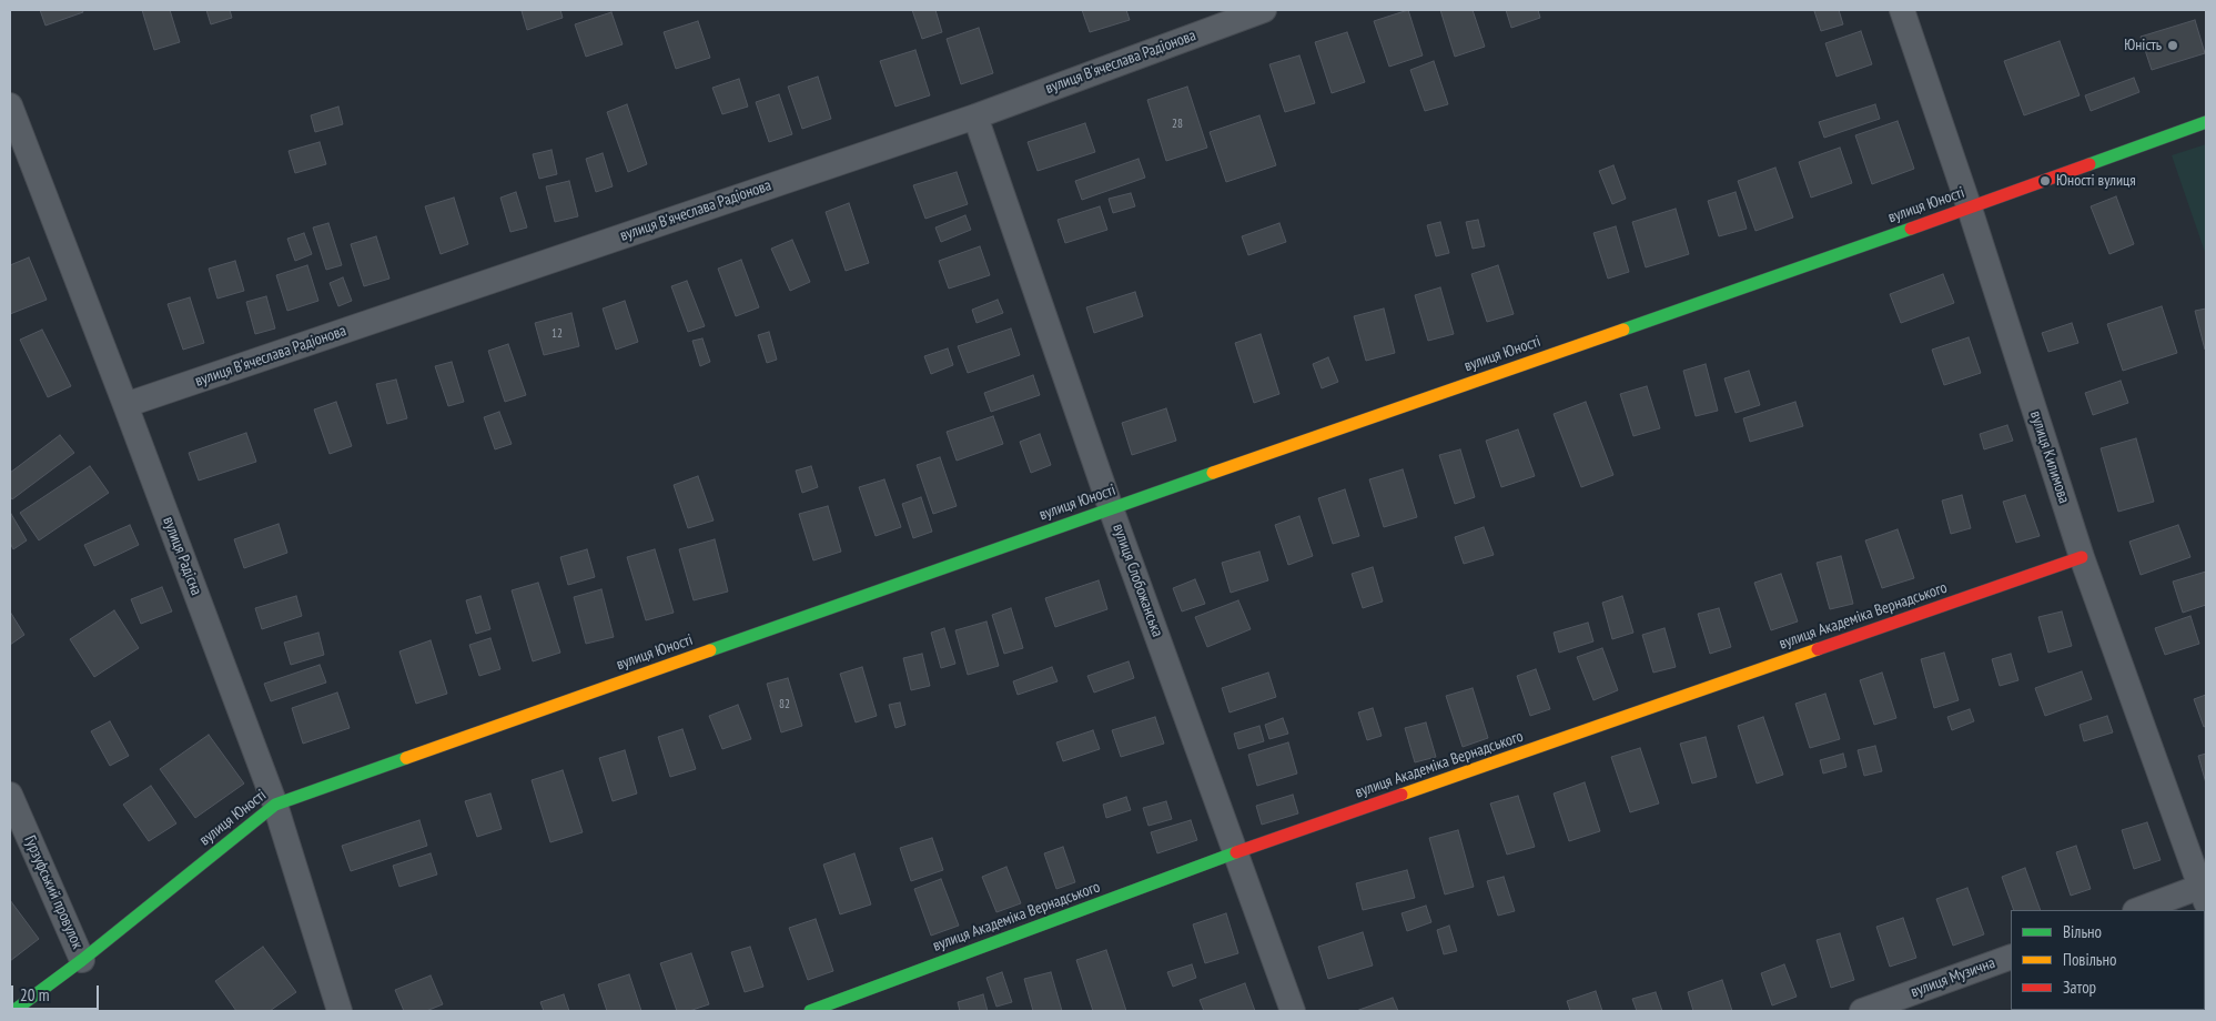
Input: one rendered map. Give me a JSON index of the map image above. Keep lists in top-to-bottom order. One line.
{"streets":{"street":["вулиця В'ячеслава Радіонова","вулиця Юності","вулиця Килимова","вулиця Радісна","вулиця Слобожанська","вулиця Академіка Вернадського","Гурзуфський провулок","вулиця Музична"]},"crossings":[["вулиця В'ячеслава Радіонова","вулиця Радісна"],["вулиця В'ячеслава Радіонова","вулиця Слобожанська"],["вулиця Юності","вулиця Килимова"],["вулиця Юності","вулиця Радісна"],["вулиця Юності","вулиця Слобожанська"],["вулиця Юності","Гурзуфський провулок"],["вулиця Килимова","вулиця Академіка Вернадського"],["вулиця Слобожанська","вулиця Академіка Вернадського"]],"places":["Юність","Юності вулиця"],"house_numbers":["28","12","82"],"legend":["Вільно","Повільно","Затор"],"scale_bar":"20 m"}
